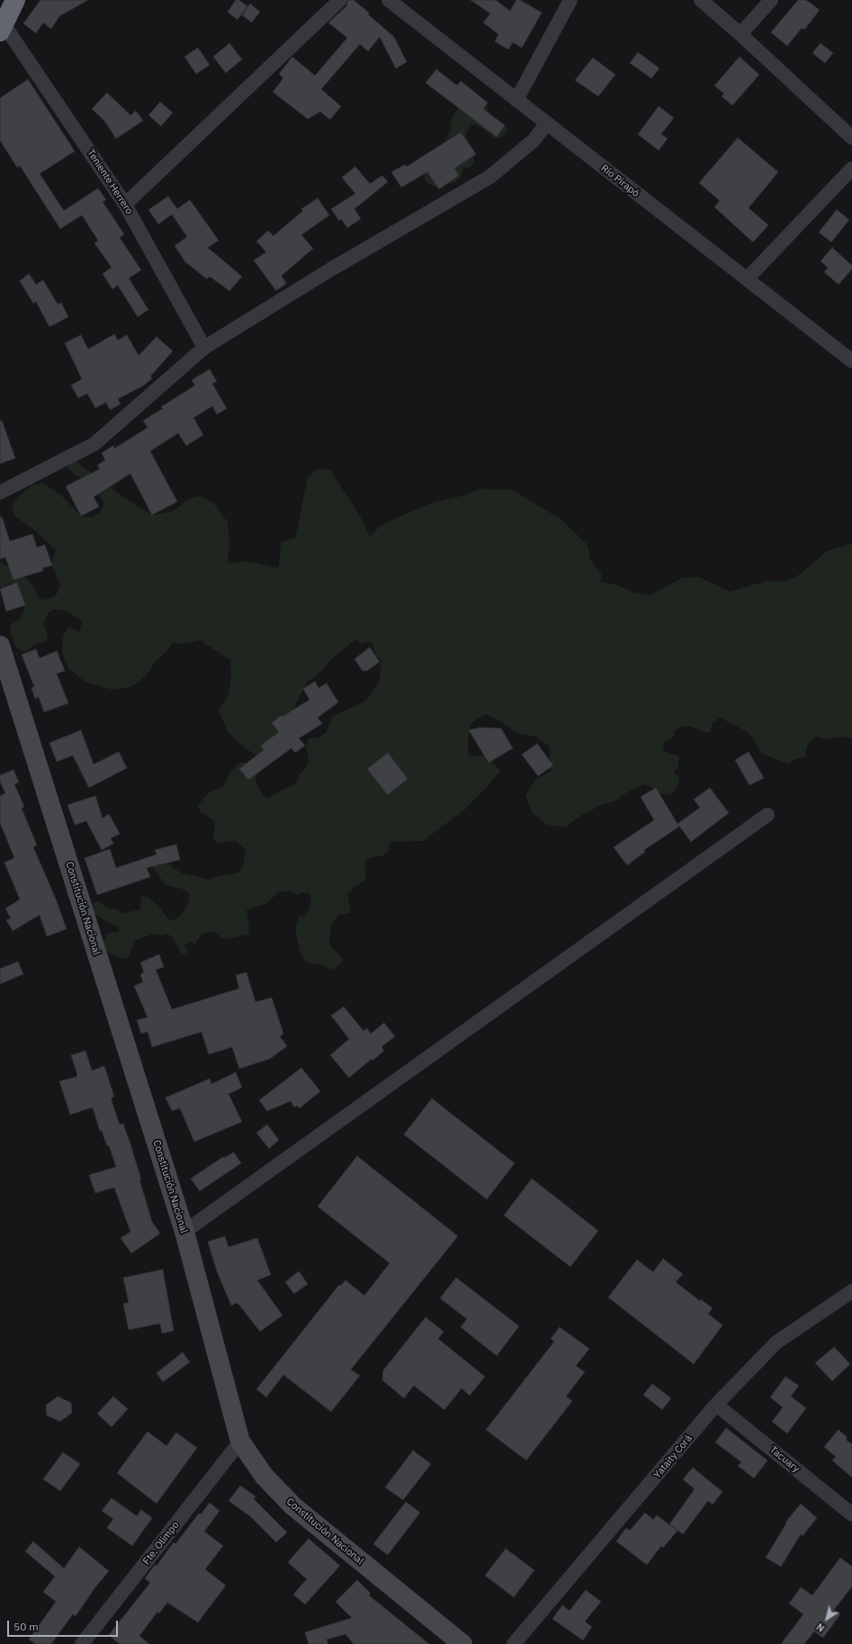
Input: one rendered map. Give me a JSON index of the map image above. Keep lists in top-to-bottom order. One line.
{"streets":{"street":["Río Pirapó","Teniente Herrero","Constitución Nacional","Yataity Corá","Tacuary","Fte. Olimpo"]},"crossings":[["Constitución Nacional","Fte. Olimpo"],["Yataity Corá","Tacuary"]],"scale_bar":"50 m","north":"bottom left"}
